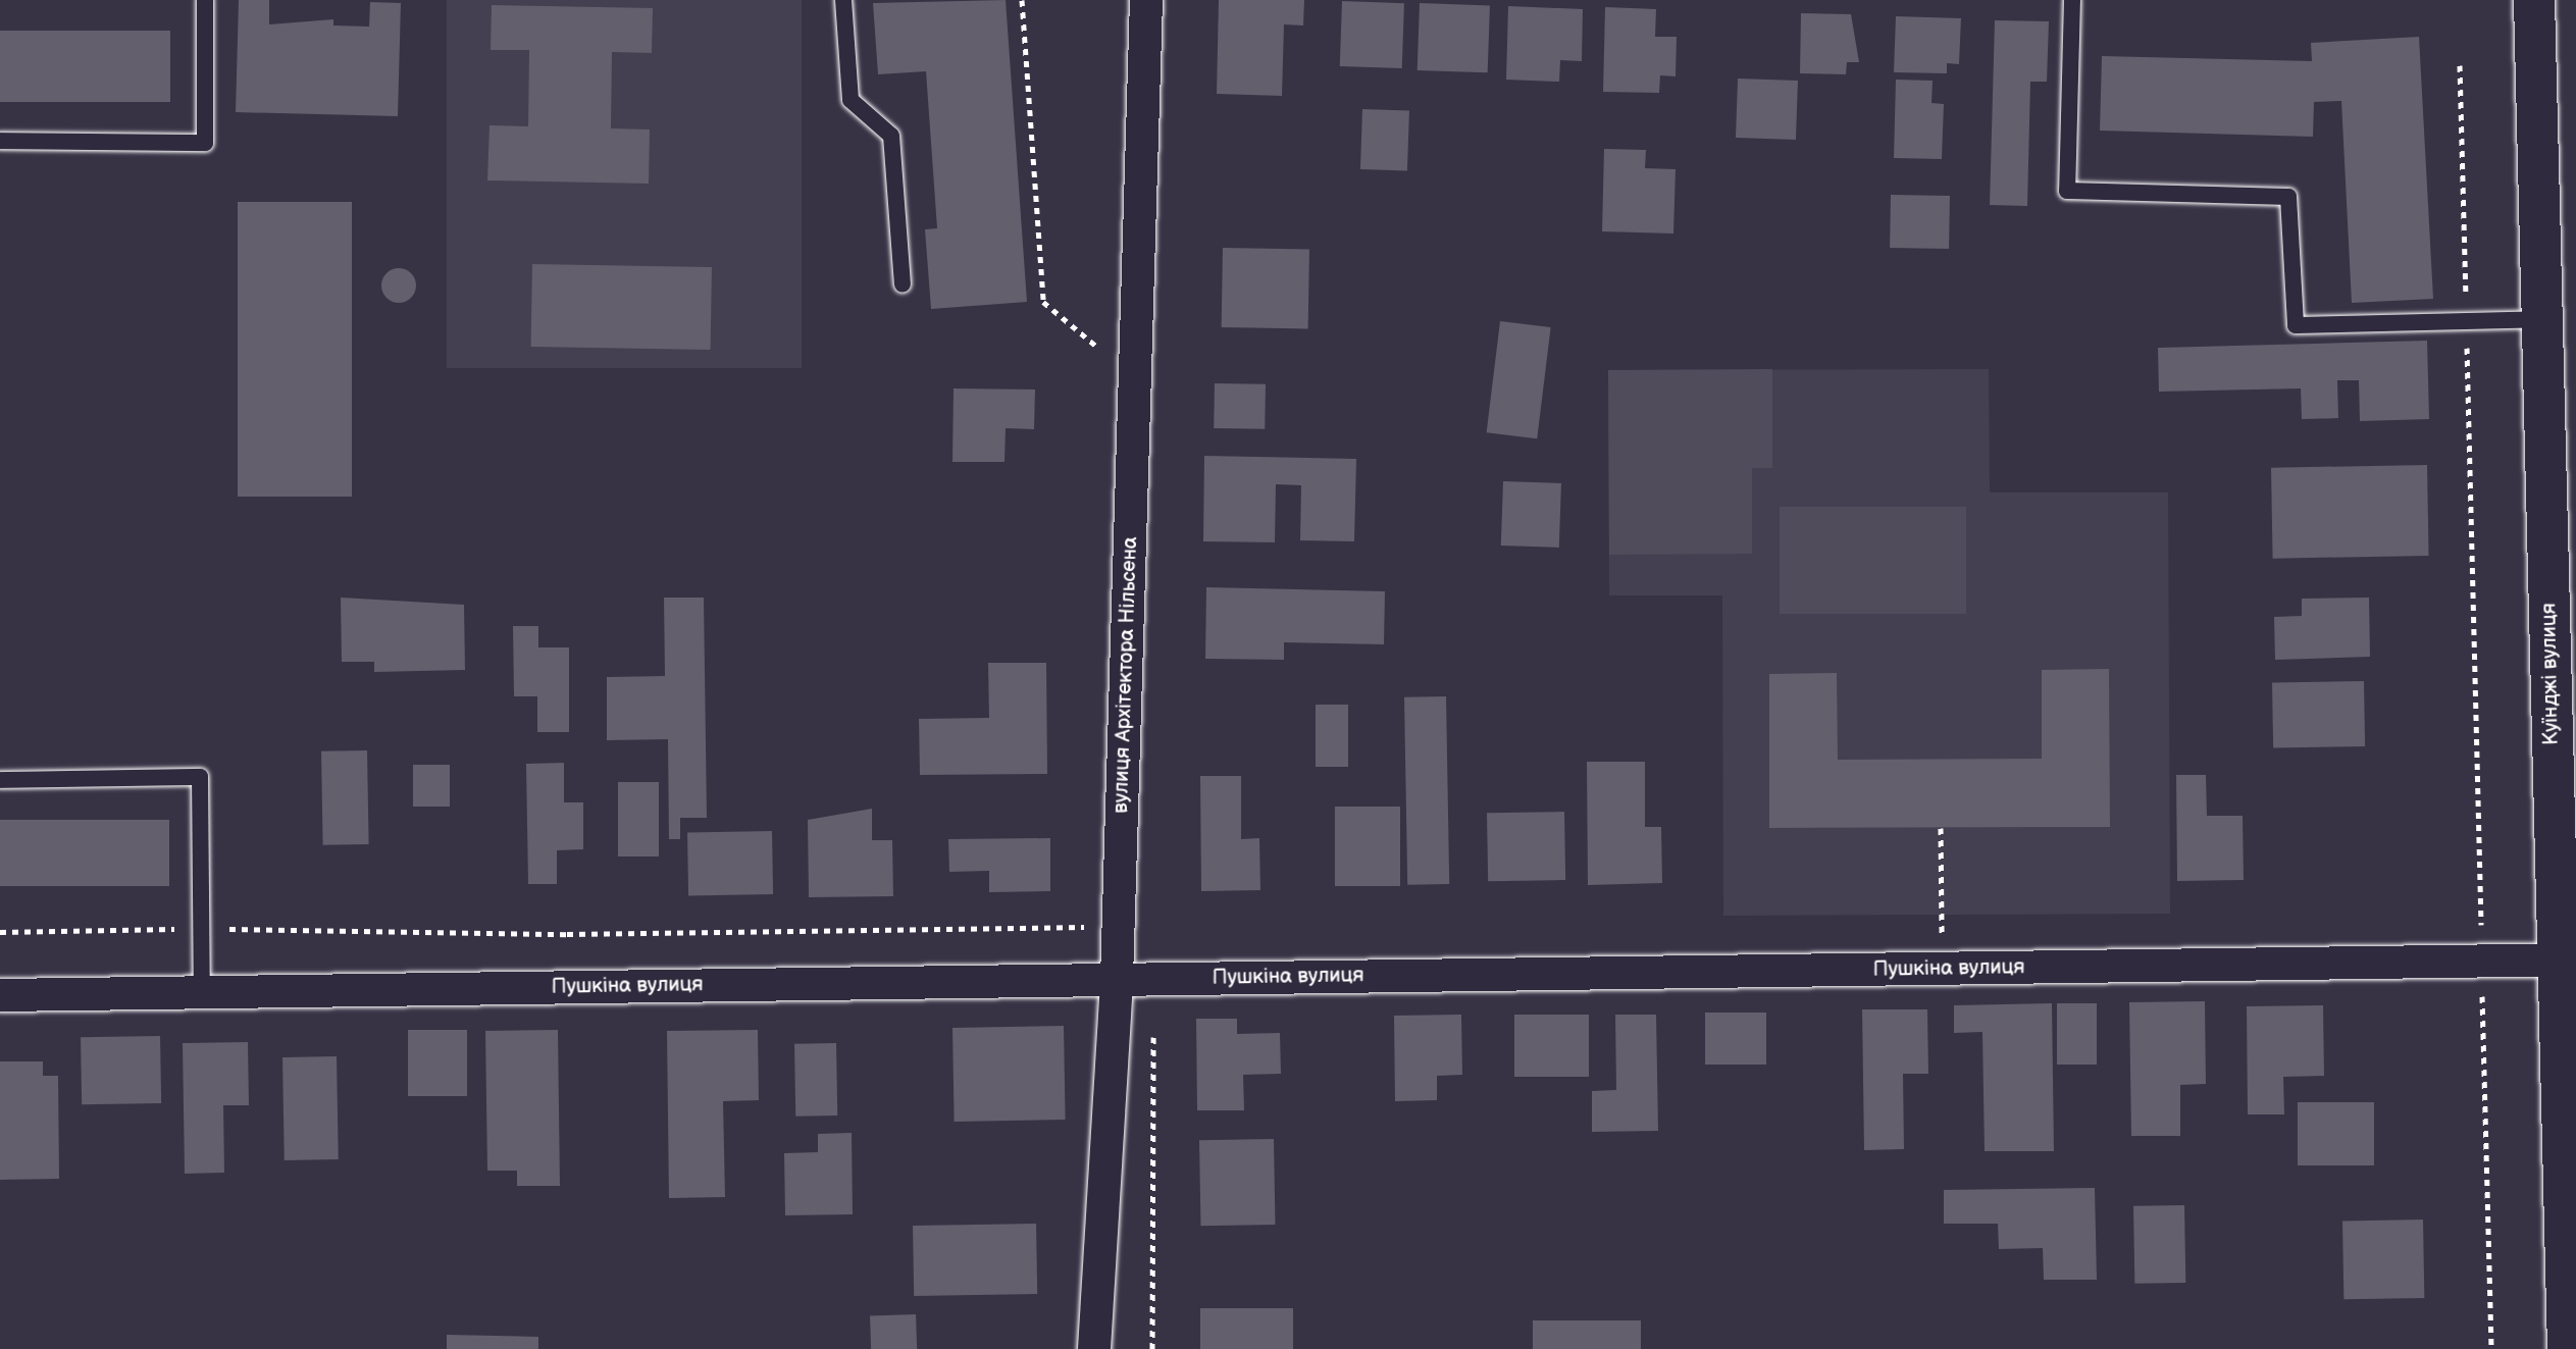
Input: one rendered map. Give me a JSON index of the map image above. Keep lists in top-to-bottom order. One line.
{"streets":{"street":["Куїнджі вулиця","вулиця Архітектора Нільсена","Пушкіна вулиця"]},"crossings":[["Куїнджі вулиця","Пушкіна вулиця"],["вулиця Архітектора Нільсена","Пушкіна вулиця"]]}
